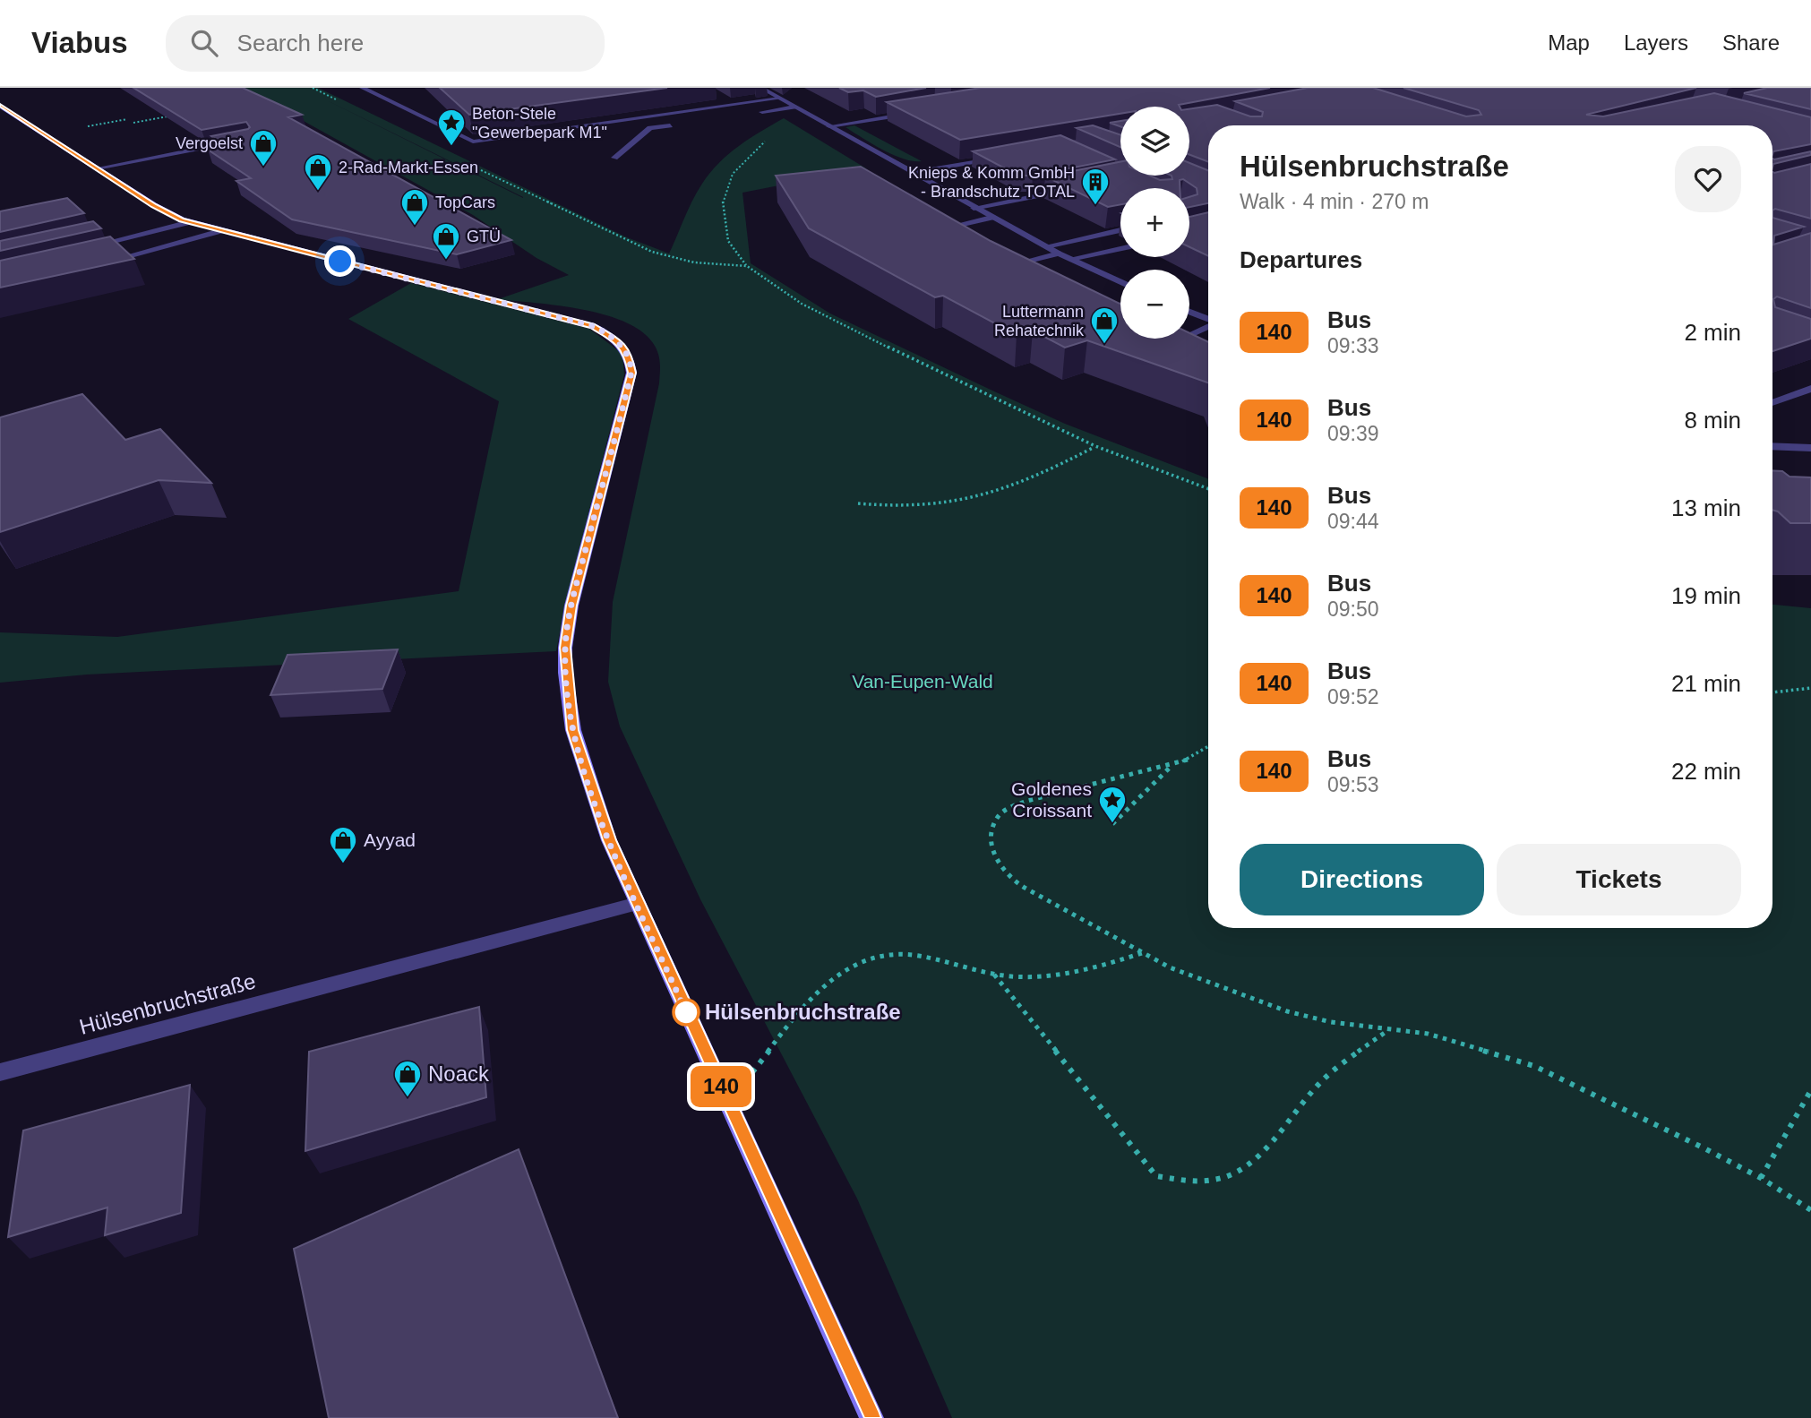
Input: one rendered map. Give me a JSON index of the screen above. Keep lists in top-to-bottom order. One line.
{"streets":{"street":["Hülsenbruchstraße"]},"parks":["Van-Eupen-Wald"],"places":{"place":["Beton-Stele \"Gewerbepark M1\"","Goldenes Croissant"],"shop":["Vergoelst","2-Rad-Markt-Essen","TopCars","GTÜ","Luttermann Rehatechnik","Ayyad","Noack"],"building":["Knieps & Komm GmbH - Brandschutz TOTAL"],"other":["Hülsenbruchstraße"]},"lines":["bus line 140"],"page":{"header":"Viabus","search":"Search here","nav":["Map","Layers","Share"],"on_map":"140","map_buttons":["+","−"],"heading":[["Hülsenbruchstraße","Walk · 4 min · 270 m"],"Departures"],"list":[{"mark":"140","name":"Bus","note":"09:33","value":"2 min"},{"mark":"140","name":"Bus","note":"09:39","value":"8 min"},{"mark":"140","name":"Bus","note":"09:44","value":"13 min"},{"mark":"140","name":"Bus","note":"09:50","value":"19 min"},{"mark":"140","name":"Bus","note":"09:52","value":"21 min"},{"mark":"140","name":"Bus","note":"09:53","value":"22 min"}],"buttons":["Directions","Tickets"]}}
